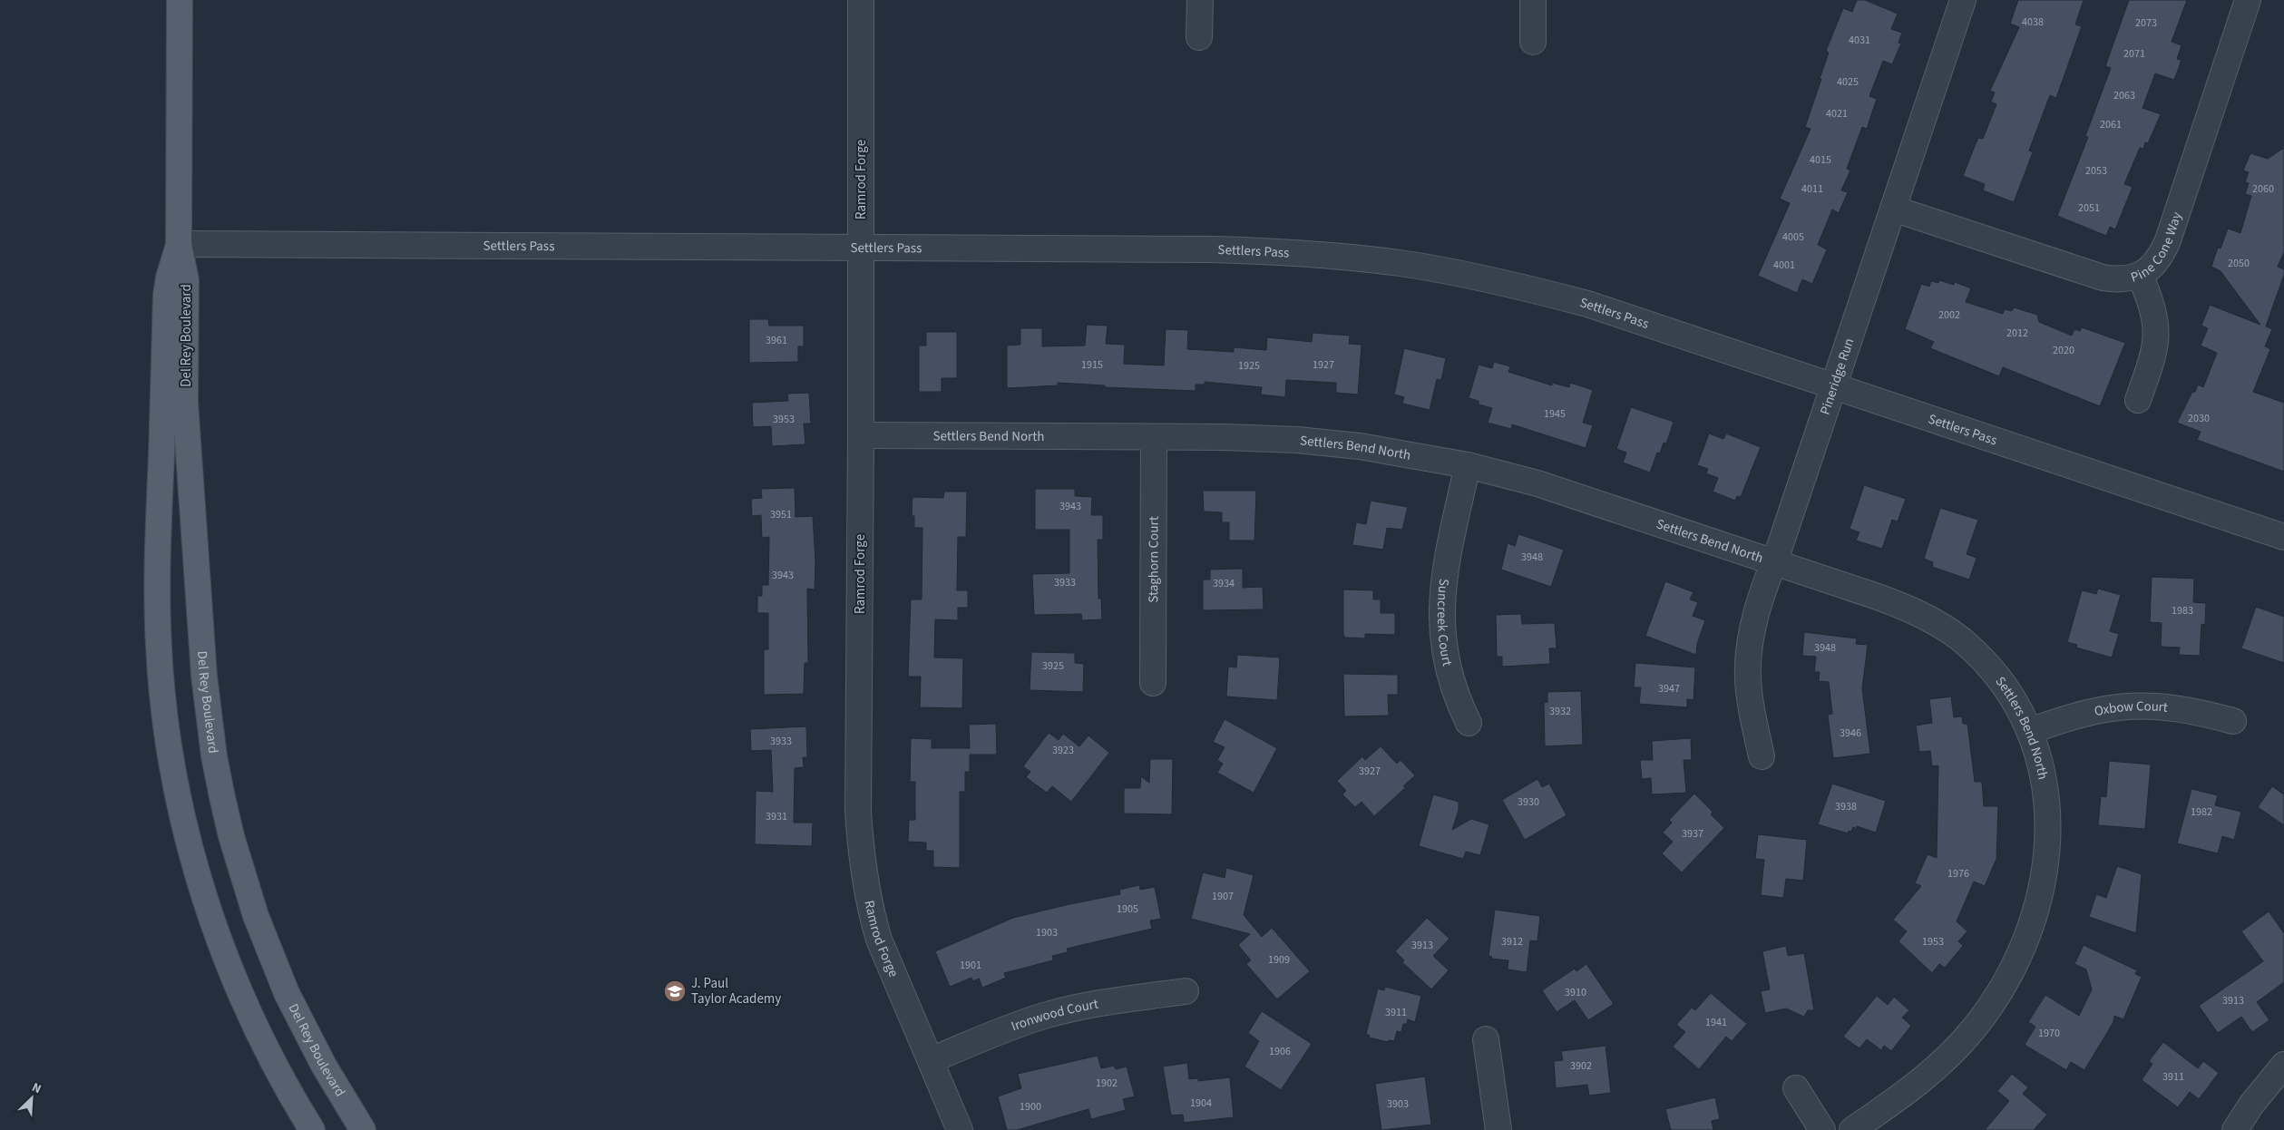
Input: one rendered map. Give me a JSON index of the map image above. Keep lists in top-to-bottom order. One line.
{"streets":{"main road":["Del Rey Boulevard"],"street":["Ramrod Forge","Pine Cone Way","Settlers Pass","Pineridge Run","Settlers Bend North","Staghorn Court","Suncreek Court","Oxbow Court","Ironwood Court"]},"crossings":[["Ramrod Forge","Settlers Pass"],["Ramrod Forge","Settlers Bend North"],["Ramrod Forge","Ironwood Court"],["Pine Cone Way","Pineridge Run"],["Settlers Pass","Del Rey Boulevard"],["Settlers Pass","Pineridge Run"],["Pineridge Run","Settlers Bend North"],["Settlers Bend North","Staghorn Court"],["Settlers Bend North","Suncreek Court"],["Settlers Bend North","Oxbow Court"]],"places":{"school or university":["J. Paul Taylor Academy"]},"house_numbers":["4038","2073","4031","2071","4025","2063","4021","2061","4015","2053","4011","2060","2051","4005","2050","4001","2002","2012","3961","2020","1915","1927","1925","1945","2030","3953","3943","3951","3948","3943","3933","3934","1983","3948","3925","3947","3932","3946","3933","3923","3927","3930","3938","1982","3931","3937","1976","1907","1905","1903","3912","1953","3913","1909","1901","3910","3913","3911","1941","1970","1906","3902","3911","1902","1904","3903","1900"],"north":"top right"}
